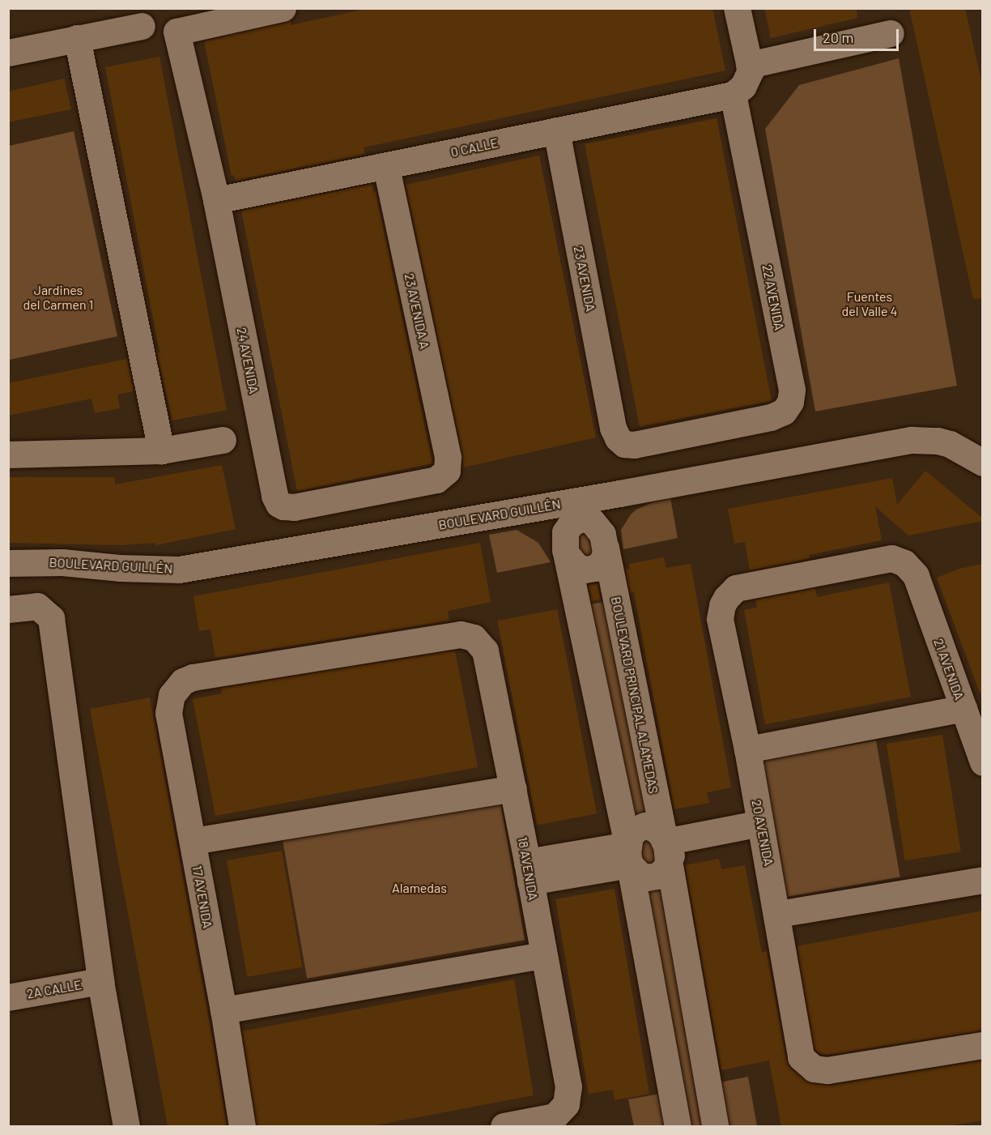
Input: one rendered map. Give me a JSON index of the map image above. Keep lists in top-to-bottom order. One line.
{"streets":{"street":["0 CALLE","23 AVENIDA","22 AVENIDA","23 AVENIDA A","24 AVENIDA","BOULEVARD GUILLÉN","21 AVENIDA","BOULEVARD PRINCIPAL ALAMEDAS","20 AVENIDA","18 AVENIDA","17 AVENIDA","2A CALLE"]},"crossings":[["0 CALLE","23 AVENIDA"],["0 CALLE","22 AVENIDA"],["0 CALLE","23 AVENIDA A"],["0 CALLE","24 AVENIDA"],["23 AVENIDA","22 AVENIDA"],["23 AVENIDA A","24 AVENIDA"],["21 AVENIDA","20 AVENIDA"],["18 AVENIDA","17 AVENIDA"]],"parks":["Jardines del Carmen 1","Fuentes del Valle 4","Alamedas"],"scale_bar":"20 m"}
